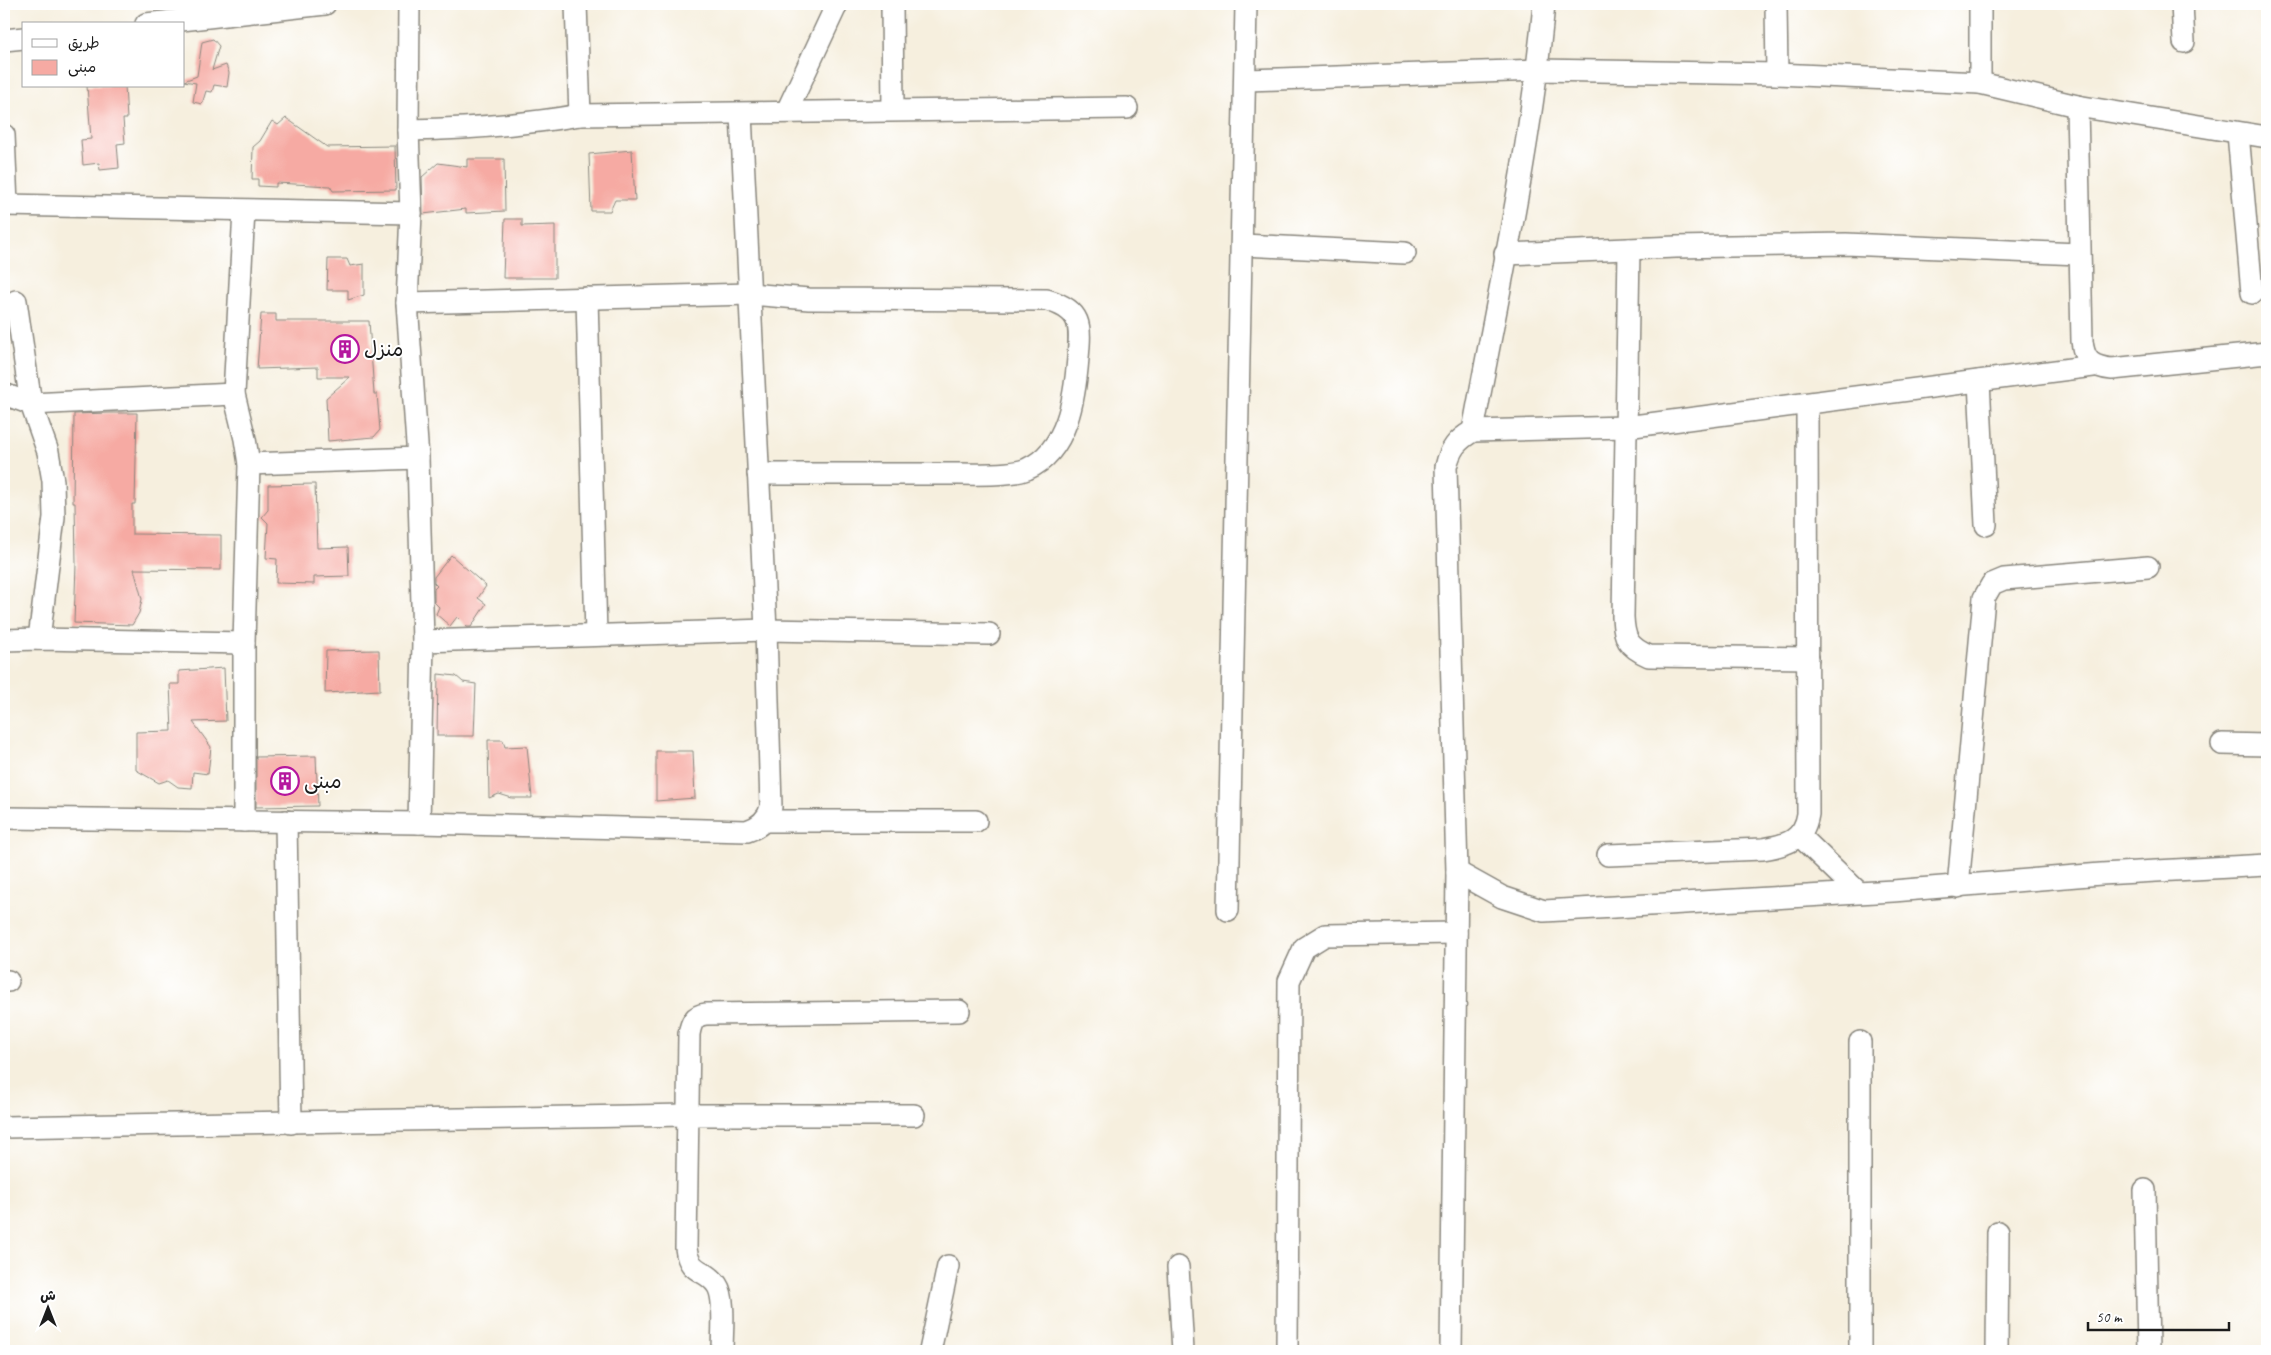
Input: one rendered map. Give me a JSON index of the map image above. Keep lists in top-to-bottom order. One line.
{"places":{"building":["منزل","مبنى"]},"legend":["طريق","مبنى"],"scale_bar":"50 m","north":"top"}
